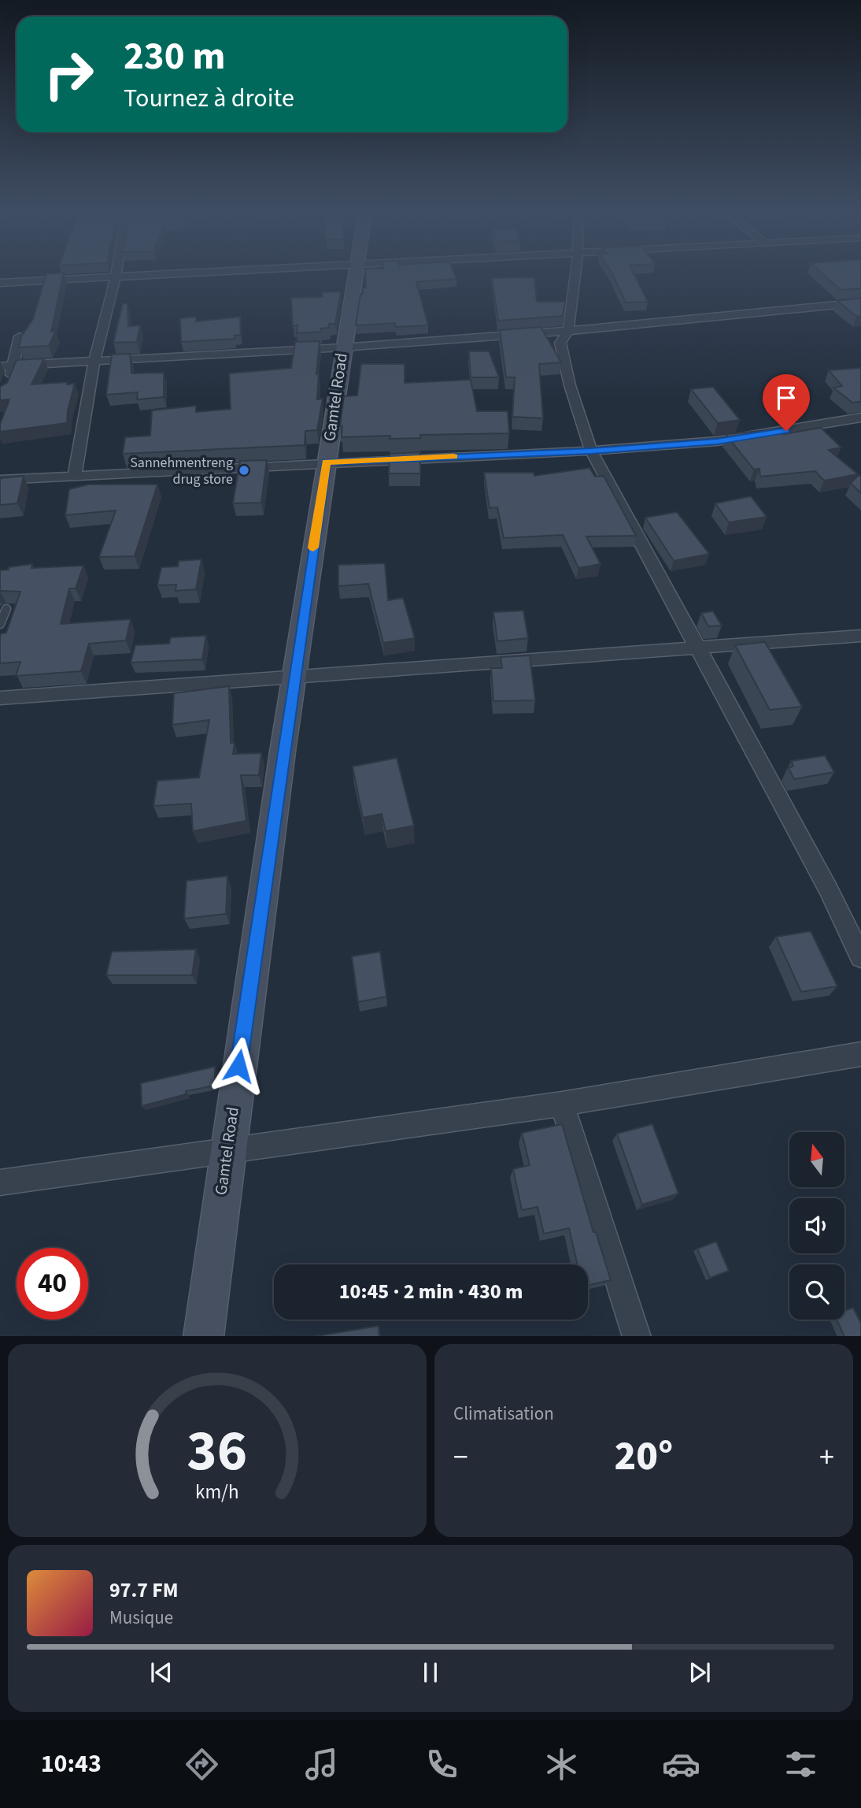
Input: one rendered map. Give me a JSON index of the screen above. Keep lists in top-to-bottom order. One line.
{"streets":{"street":["Gamtel Road"]},"places":["Sannehmentreng drug store"],"north":"top","page":{"turn":["230 m","Tournez à droite"],"limit":"40","trip":"10:45 · 2 min · 430 m","tile":"Climatisation","heat":["−","20°","+"],"song":["97.7 FM","Musique"],"tabs":"10:43","gauge":["36","km/h"]}}
